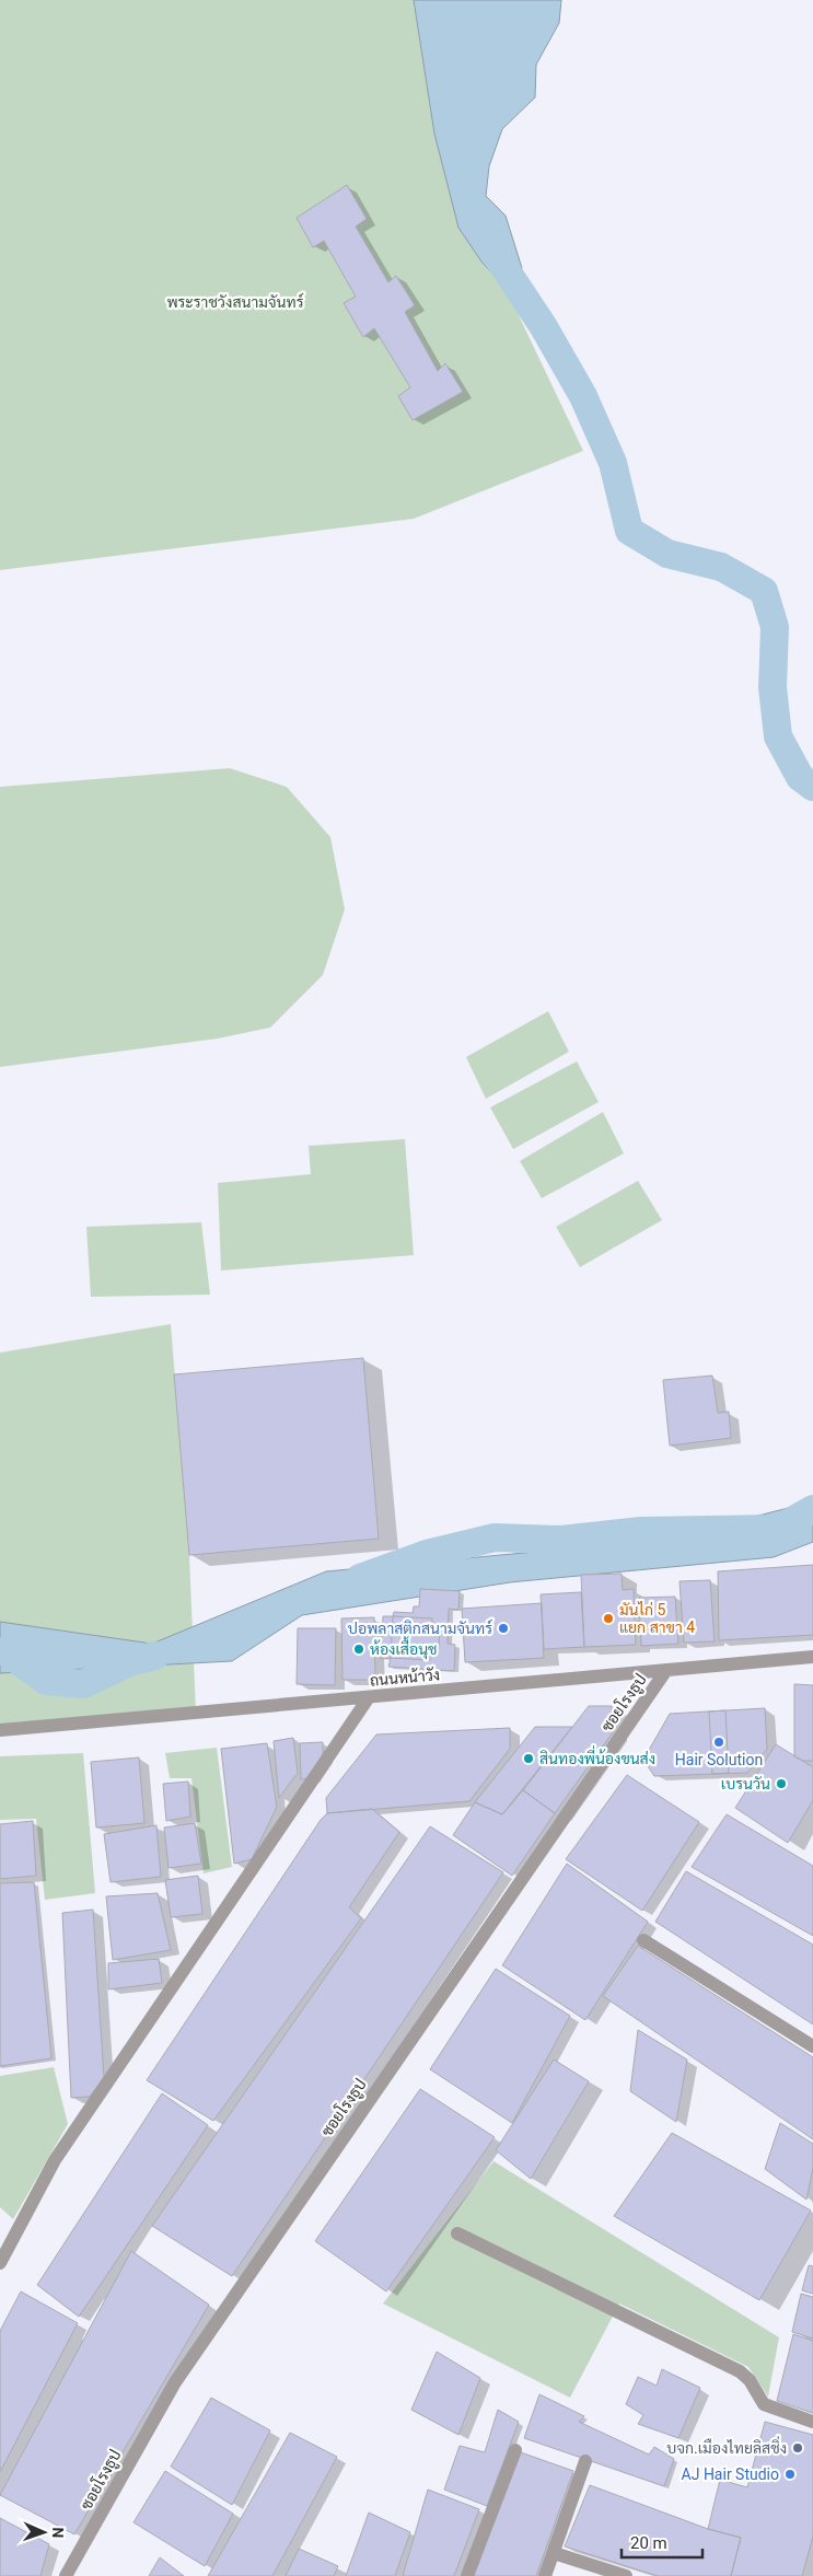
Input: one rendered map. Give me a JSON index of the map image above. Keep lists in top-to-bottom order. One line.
{"streets":{"street":["ถนนหน้าวัง","ซอยโรงธูป"]},"crossings":[["ถนนหน้าวัง","ซอยโรงธูป"]],"parks":["พระราชวังสนามจันทร์"],"places":["มันไก่ 5 แยก สาขา 4","ปอพลาสติกสนามจันทร์","ห้องเสื้อนุช","Hair Solution","สินทองพี่น้องขนส่ง","เบรนวัน","บจก.เมืองไทยลิสชิ่ง","AJ Hair Studio"],"scale_bar":"20 m","north":"right"}
